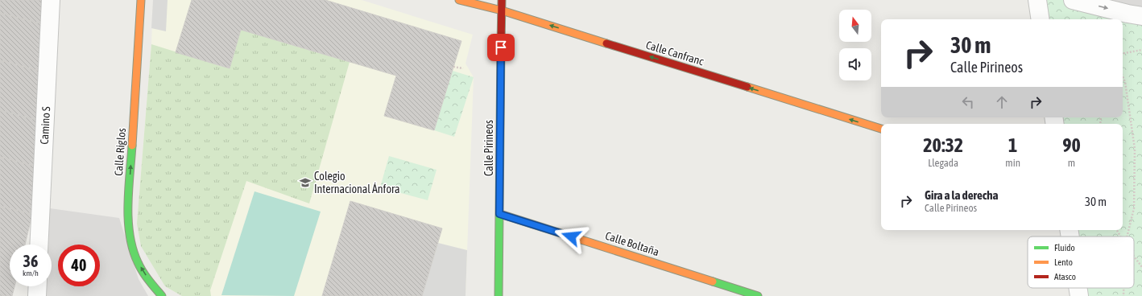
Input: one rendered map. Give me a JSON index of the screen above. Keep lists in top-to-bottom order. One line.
{"streets":{"street":["Calle Canfranc","Camino S","Calle Pirineos","Calle Riglos","Calle Boltaña"]},"crossings":[["Calle Canfranc","Calle Pirineos"],["Calle Pirineos","Calle Boltaña"]],"one_way":["Calle Canfranc","Calle Riglos"],"places":{"school or university":["Colegio Internacional Ánfora"]},"legend":["Fluido","Lento","Atasco"],"north":"top","page":{"turn":["30 m","Calle Pirineos"],"eta":["20:32","Llegada","1","min","90","m"],"list":[{"name":"Gira a la derecha","note":"Calle Pirineos","value":"30 m"}],"speed":"36 km/h","limit":"40"}}
